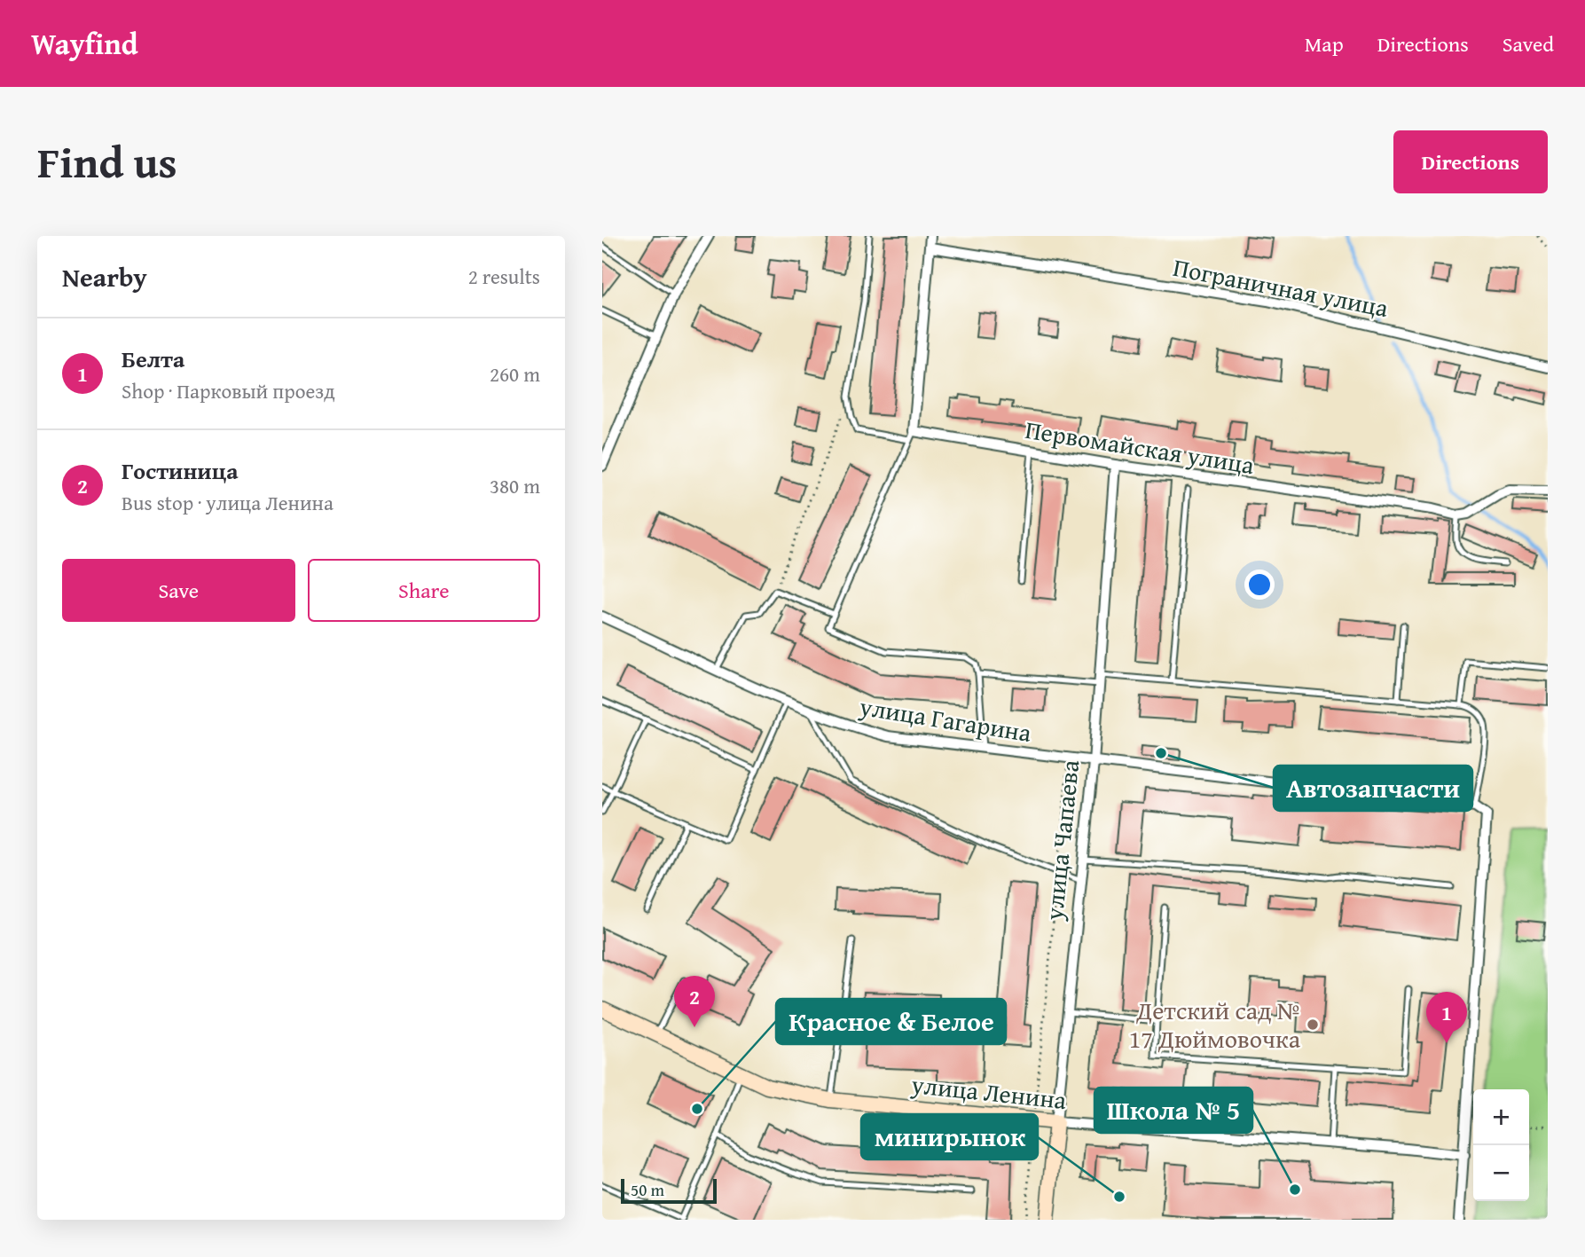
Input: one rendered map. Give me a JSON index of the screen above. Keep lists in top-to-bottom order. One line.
{"streets":{"main road":["улица Чапаева","улица Ленина"],"street":["Пограничная улица","Первомайская улица","улица Гагарина"]},"crossings":[["Первомайская улица","улица Чапаева"],["улица Гагарина","улица Чапаева"],["улица Гагарина","улица Ленина"],["улица Чапаева","улица Ленина"]],"places":["Автозапчасти","Детский сад № 17 Дюймовочка","Красное & Белое","Школа № 5","минирынок"],"scale_bar":"50 m","page":{"header":"Wayfind","nav":["Map","Directions","Saved"],"title":"Find us","buttons":["Directions",["Save","Share"]],"heading":["Nearby","2 results"],"list":[{"mark":"1","name":"Белта","note":"Shop · Парковый проезд","value":"260 m"},{"mark":"2","name":"Гостиница","note":"Bus stop · улица Ленина","value":"380 m"}],"pins":["2","1"],"map_buttons":["+","−"],"scale":"50 m"}}
